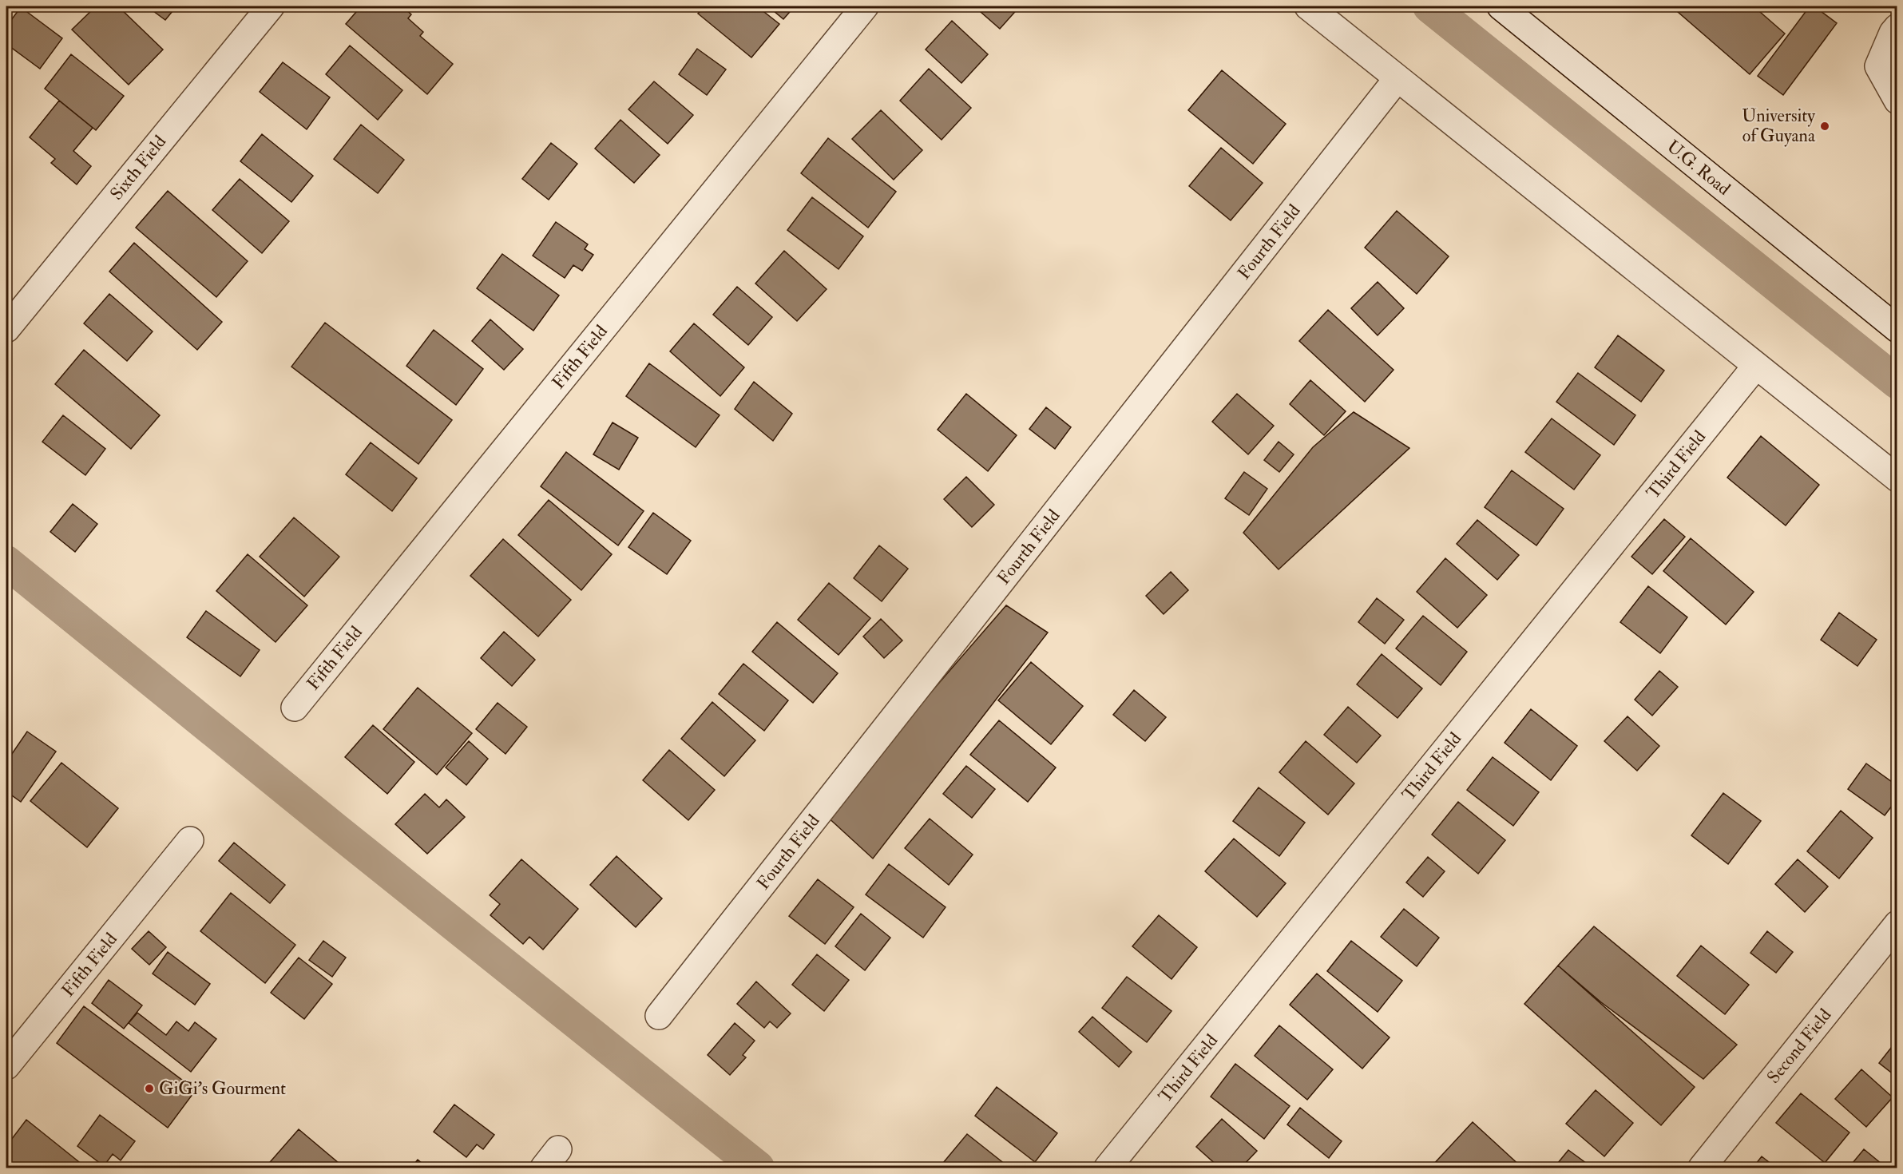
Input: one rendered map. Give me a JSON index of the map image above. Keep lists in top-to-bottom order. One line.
{"streets":{"street":["Sixth Field","U.G. Road","Fourth Field","Fifth Field","Third Field","Second Field"]},"places":["University of Guyana","GiGi's Gourment"]}
